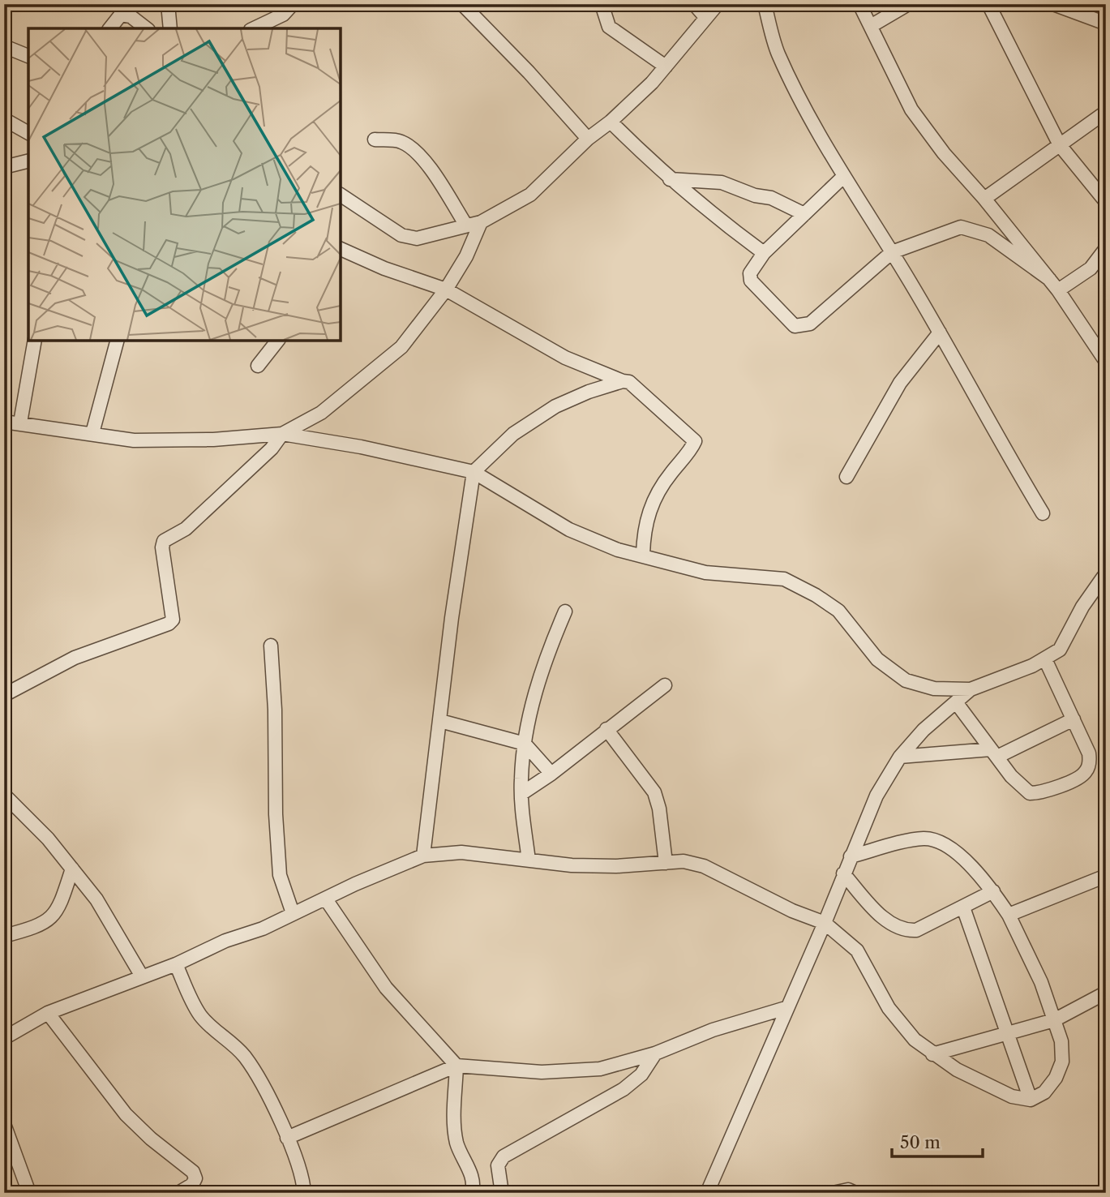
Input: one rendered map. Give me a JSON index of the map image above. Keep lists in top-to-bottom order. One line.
{"scale_bar":"50 m"}
